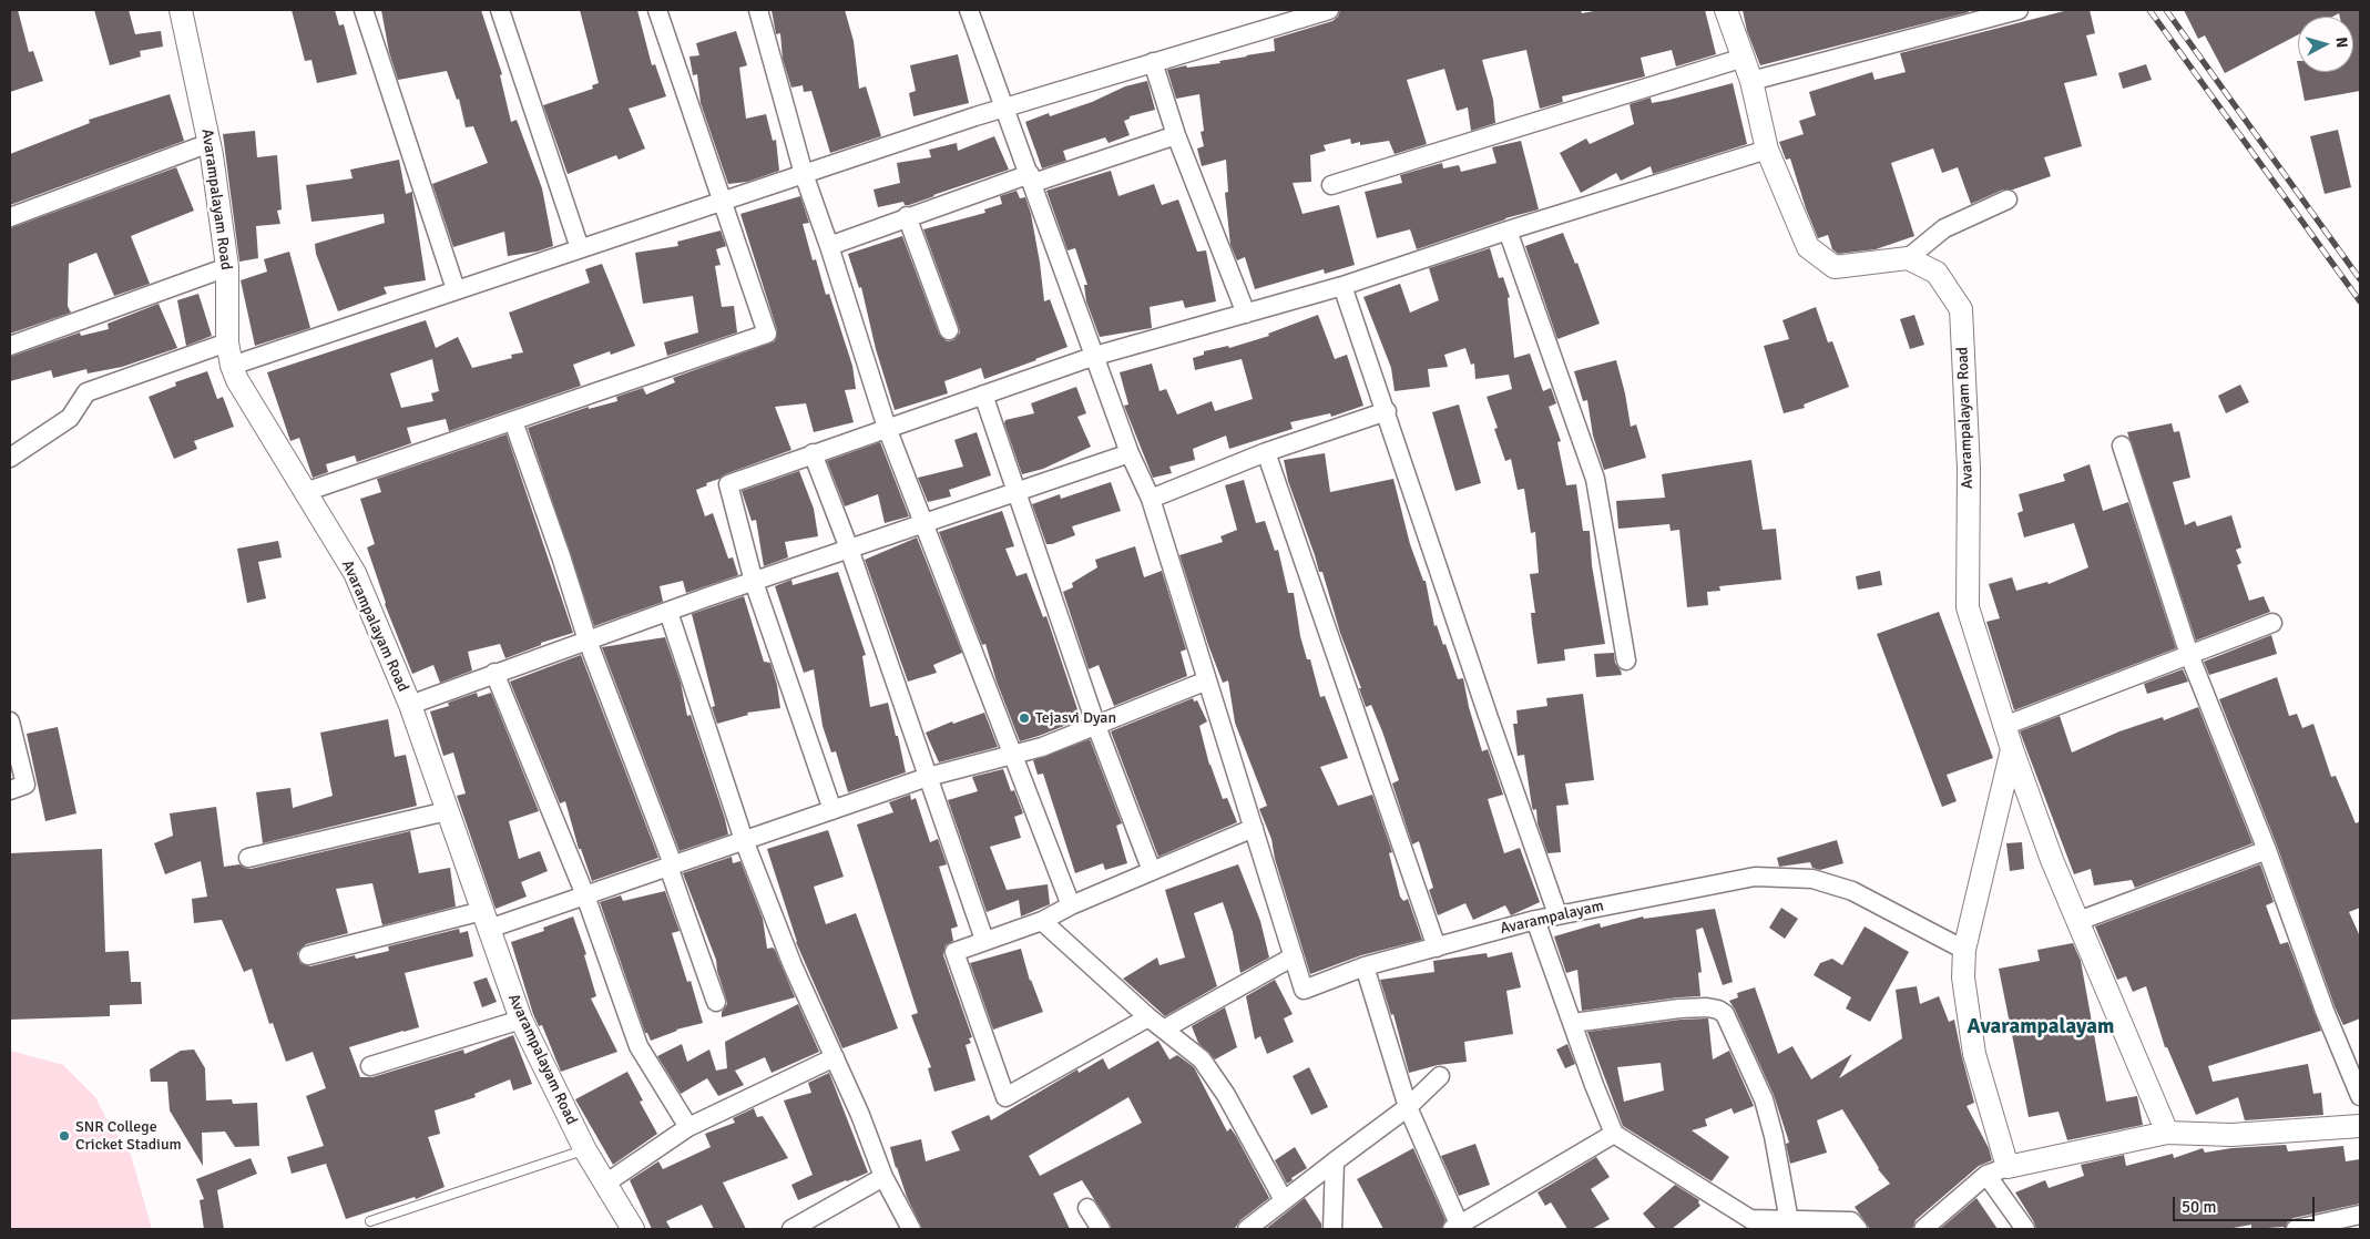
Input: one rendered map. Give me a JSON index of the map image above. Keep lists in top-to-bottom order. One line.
{"streets":{"street":["Avarampalayam Road","Avarampalayam"]},"districts":["Avarampalayam"],"places":["Tejasvi Dyan","SNR College Cricket Stadium"],"scale_bar":"50 m","north":"right"}
